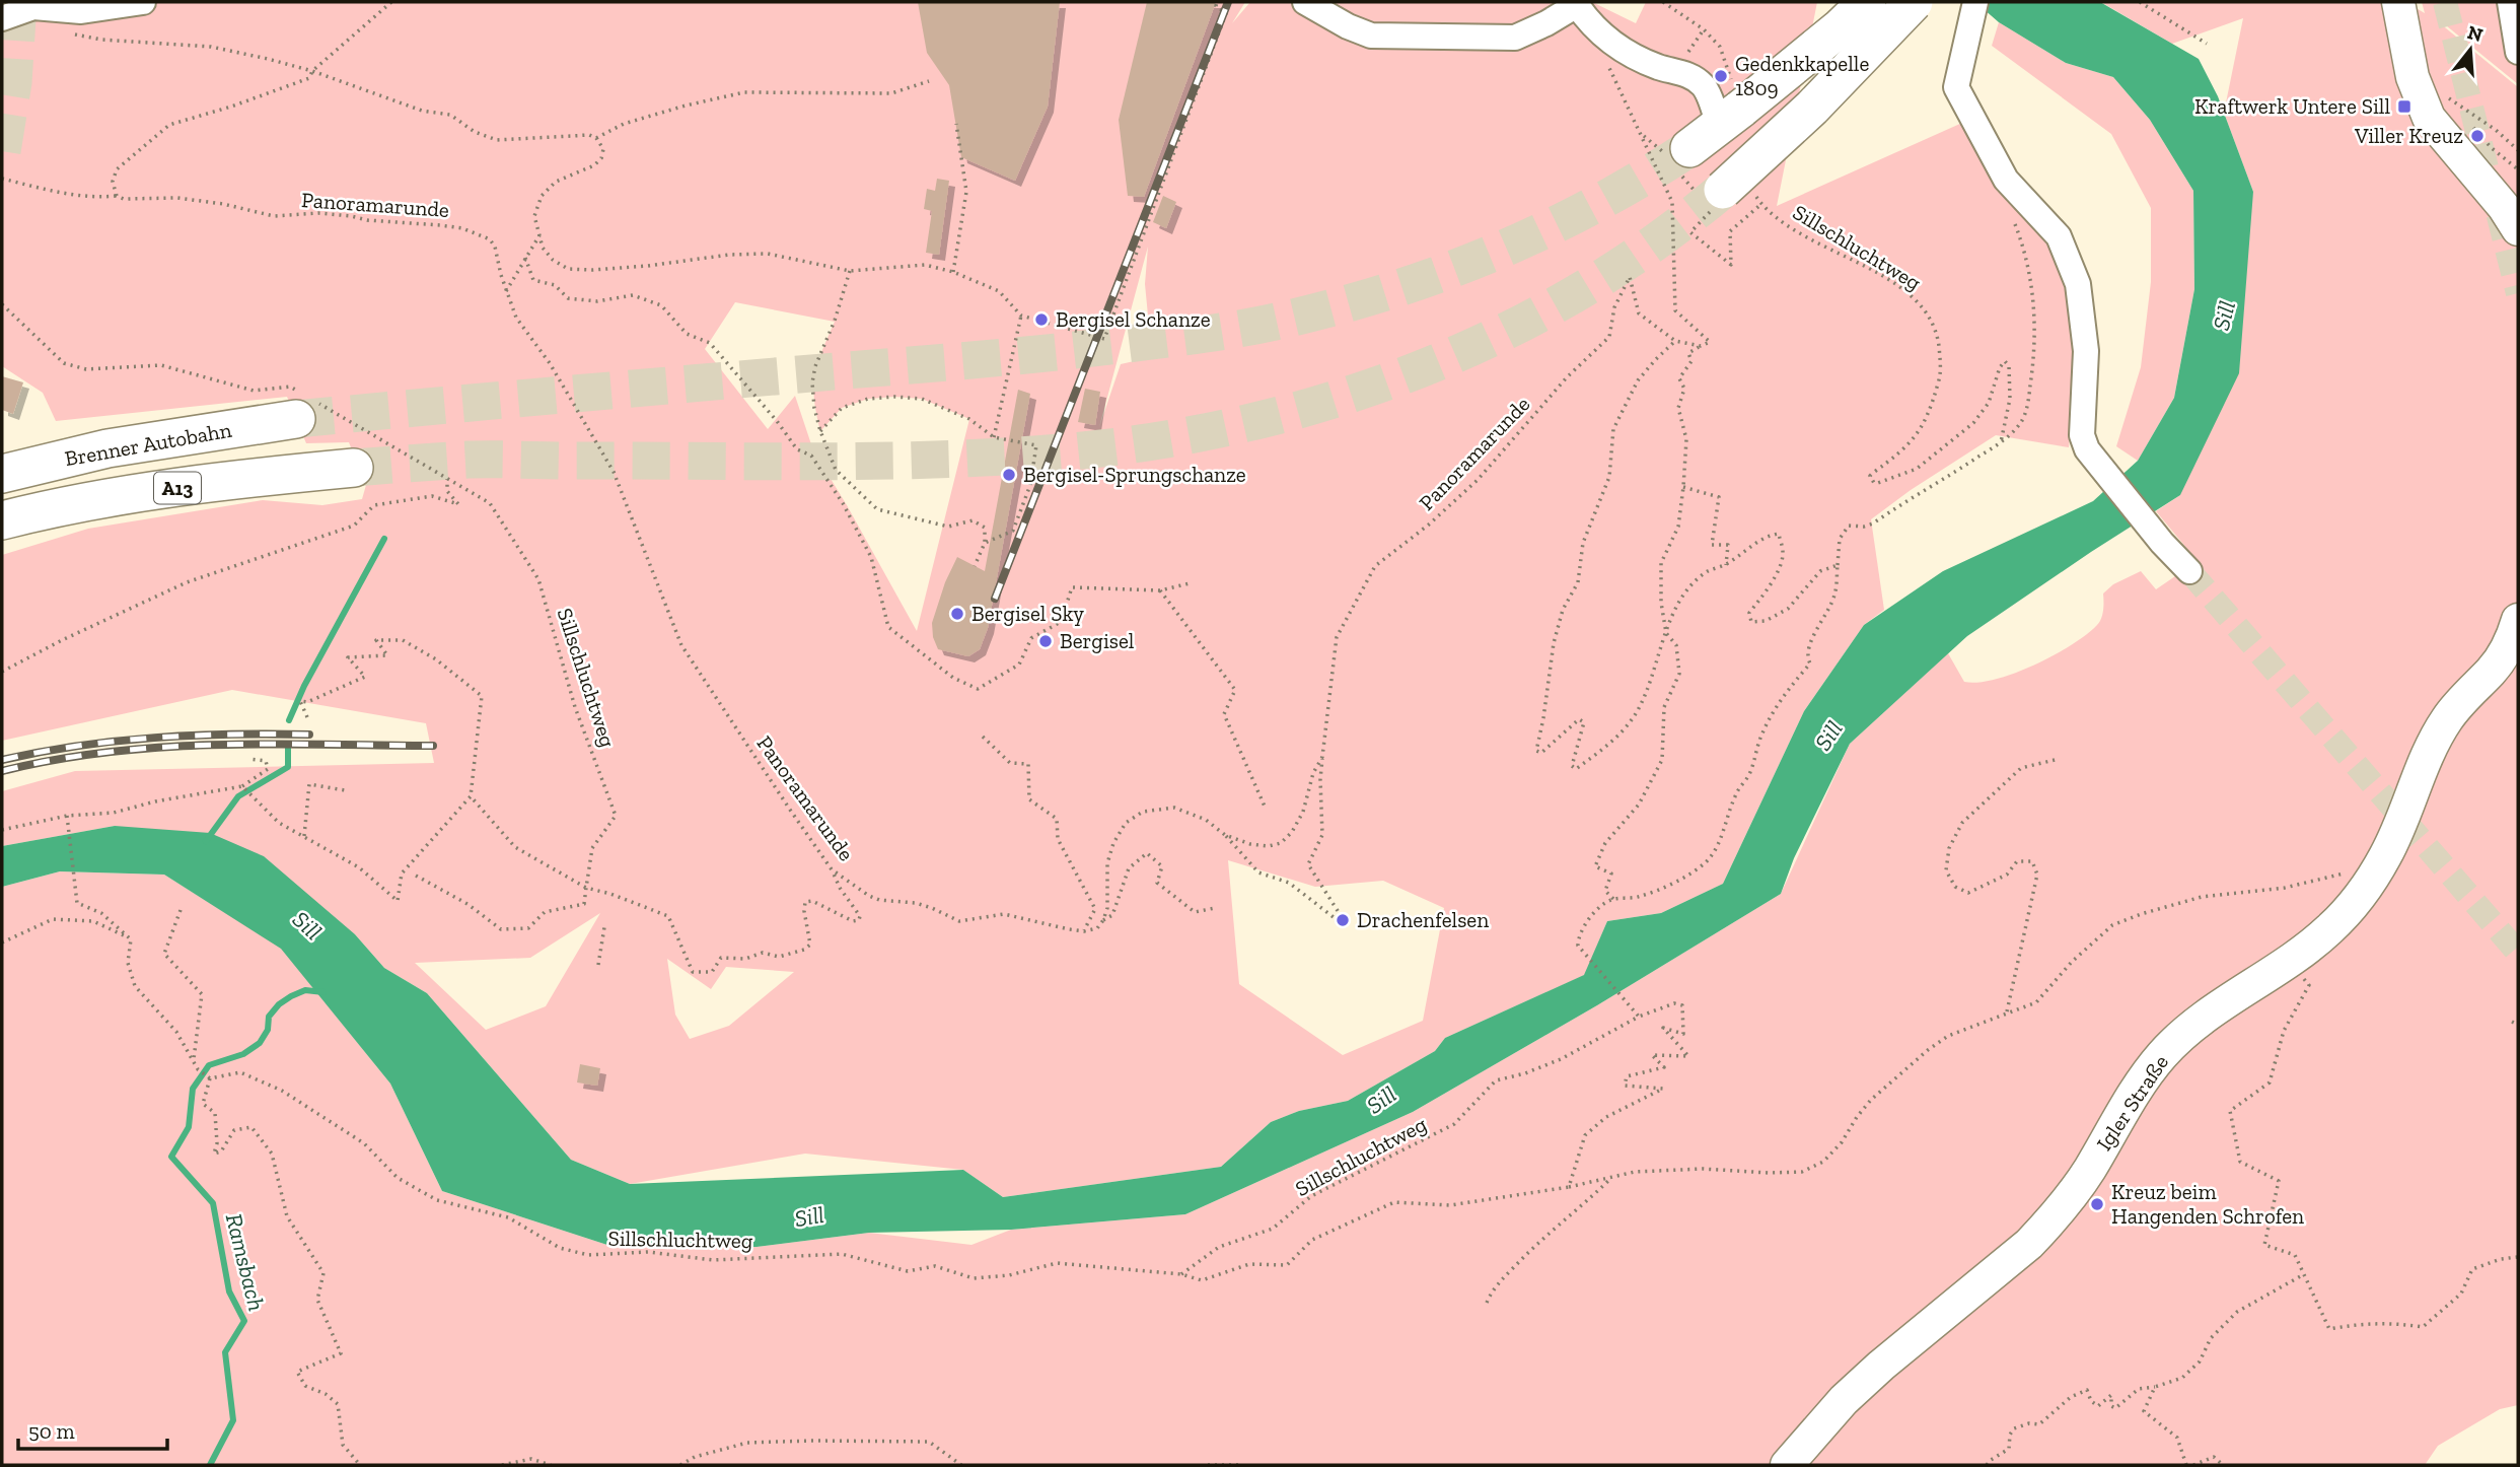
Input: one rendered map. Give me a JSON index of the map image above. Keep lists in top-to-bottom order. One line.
{"streets":{"highway":["Brenner Autobahn","A13"],"main road":["Igler Straße"],"path":["Panoramarunde","Sillschluchtweg"]},"crossings":[["Sillschluchtweg","Brenner Autobahn"]],"water":["Sill","Ramsbach"],"places":{"other":["Gedenkkapelle 1809","Viller Kreuz","Bergisel Schanze","Bergisel-Sprungschanze","Bergisel Sky","Bergisel","Drachenfelsen","Kreuz beim Hangenden Schrofen"],"transit":["Kraftwerk Untere Sill"]},"scale_bar":"50 m","north":"top"}
